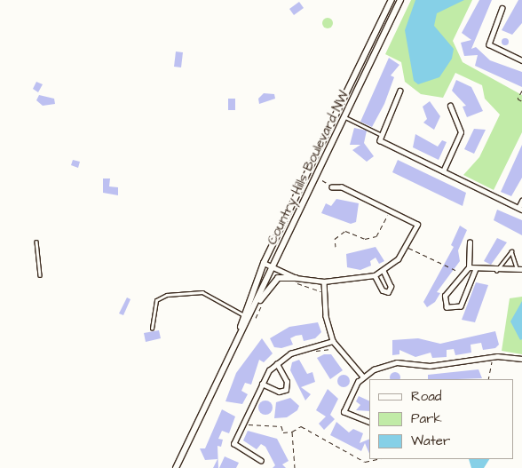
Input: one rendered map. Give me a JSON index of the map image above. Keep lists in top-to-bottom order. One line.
{"streets":{"main road":["Country Hills Boulevard NW"]},"legend":["Road","Park","Water"]}
